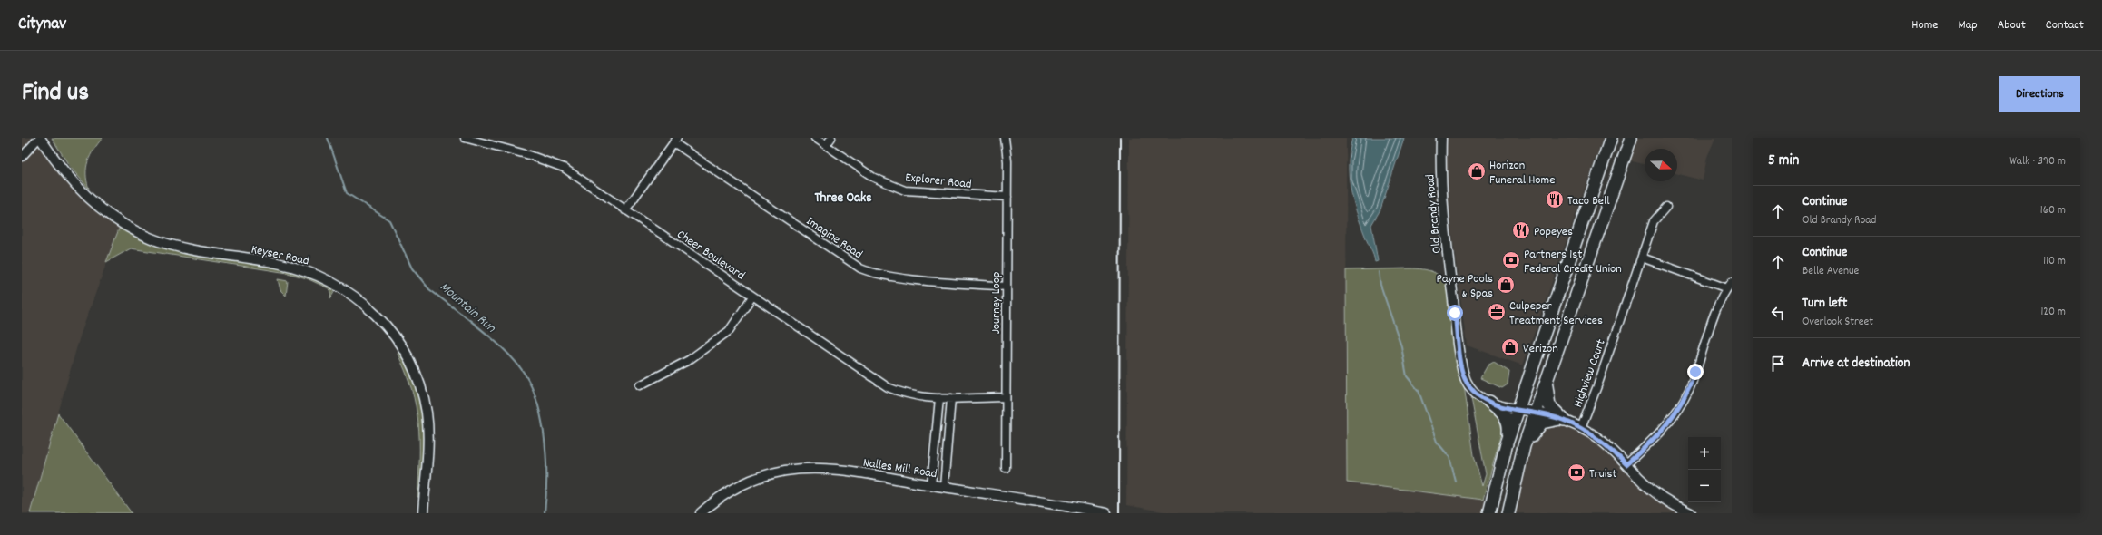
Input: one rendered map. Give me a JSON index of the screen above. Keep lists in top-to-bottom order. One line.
{"streets":{"street":["Explorer Road","Old Brandy Road","Imagine Road","Keyser Road","Cheer Boulevard","Journey Loop","Highview Court","Nalles Mill Road"]},"crossings":[["Explorer Road","Journey Loop"],["Old Brandy Road","Highview Court"],["Imagine Road","Journey Loop"],["Cheer Boulevard","Journey Loop"]],"districts":["Three Oaks"],"water":["Mountain Run"],"places":{"shop":["Horizon Funeral Home","Payne Pools & Spas","Verizon"],"restaurant":["Taco Bell","Popeyes"],"bank":["Partners 1st Federal Credit Union","Truist"],"office":["Culpeper Treatment Services"]},"north":"right","page":{"header":"Citynav","nav":["Home","Map","About","Contact"],"title":"Find us","buttons":"Directions","heading":["5 min","Walk · 390 m"],"list":[["Continue","Old Brandy Road","160 m"],["Continue","Belle Avenue","110 m"],["Turn left","Overlook Street","120 m"],"Arrive at destination"],"map_buttons":["+","−"]}}
